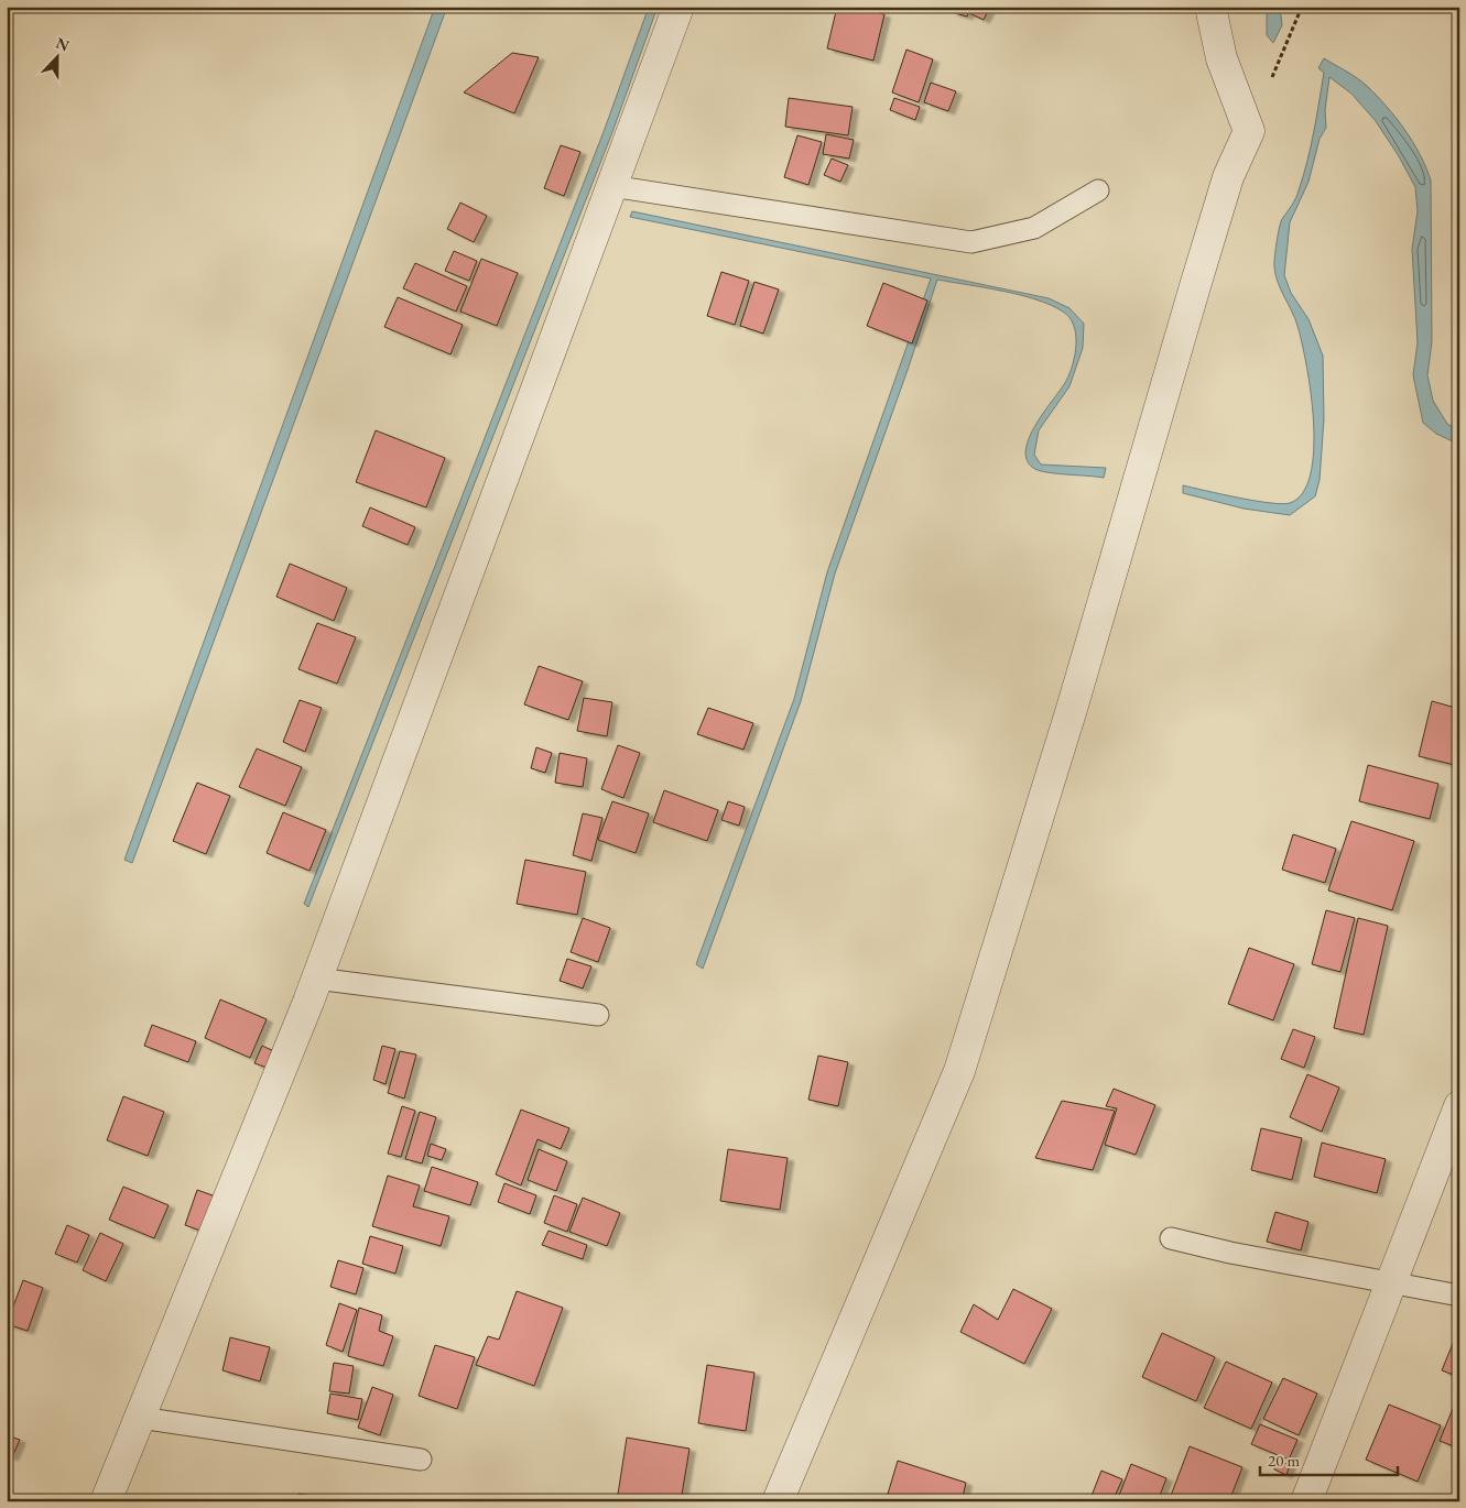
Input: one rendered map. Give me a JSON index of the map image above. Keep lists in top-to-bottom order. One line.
{"scale_bar":"20 m","north":"top"}
